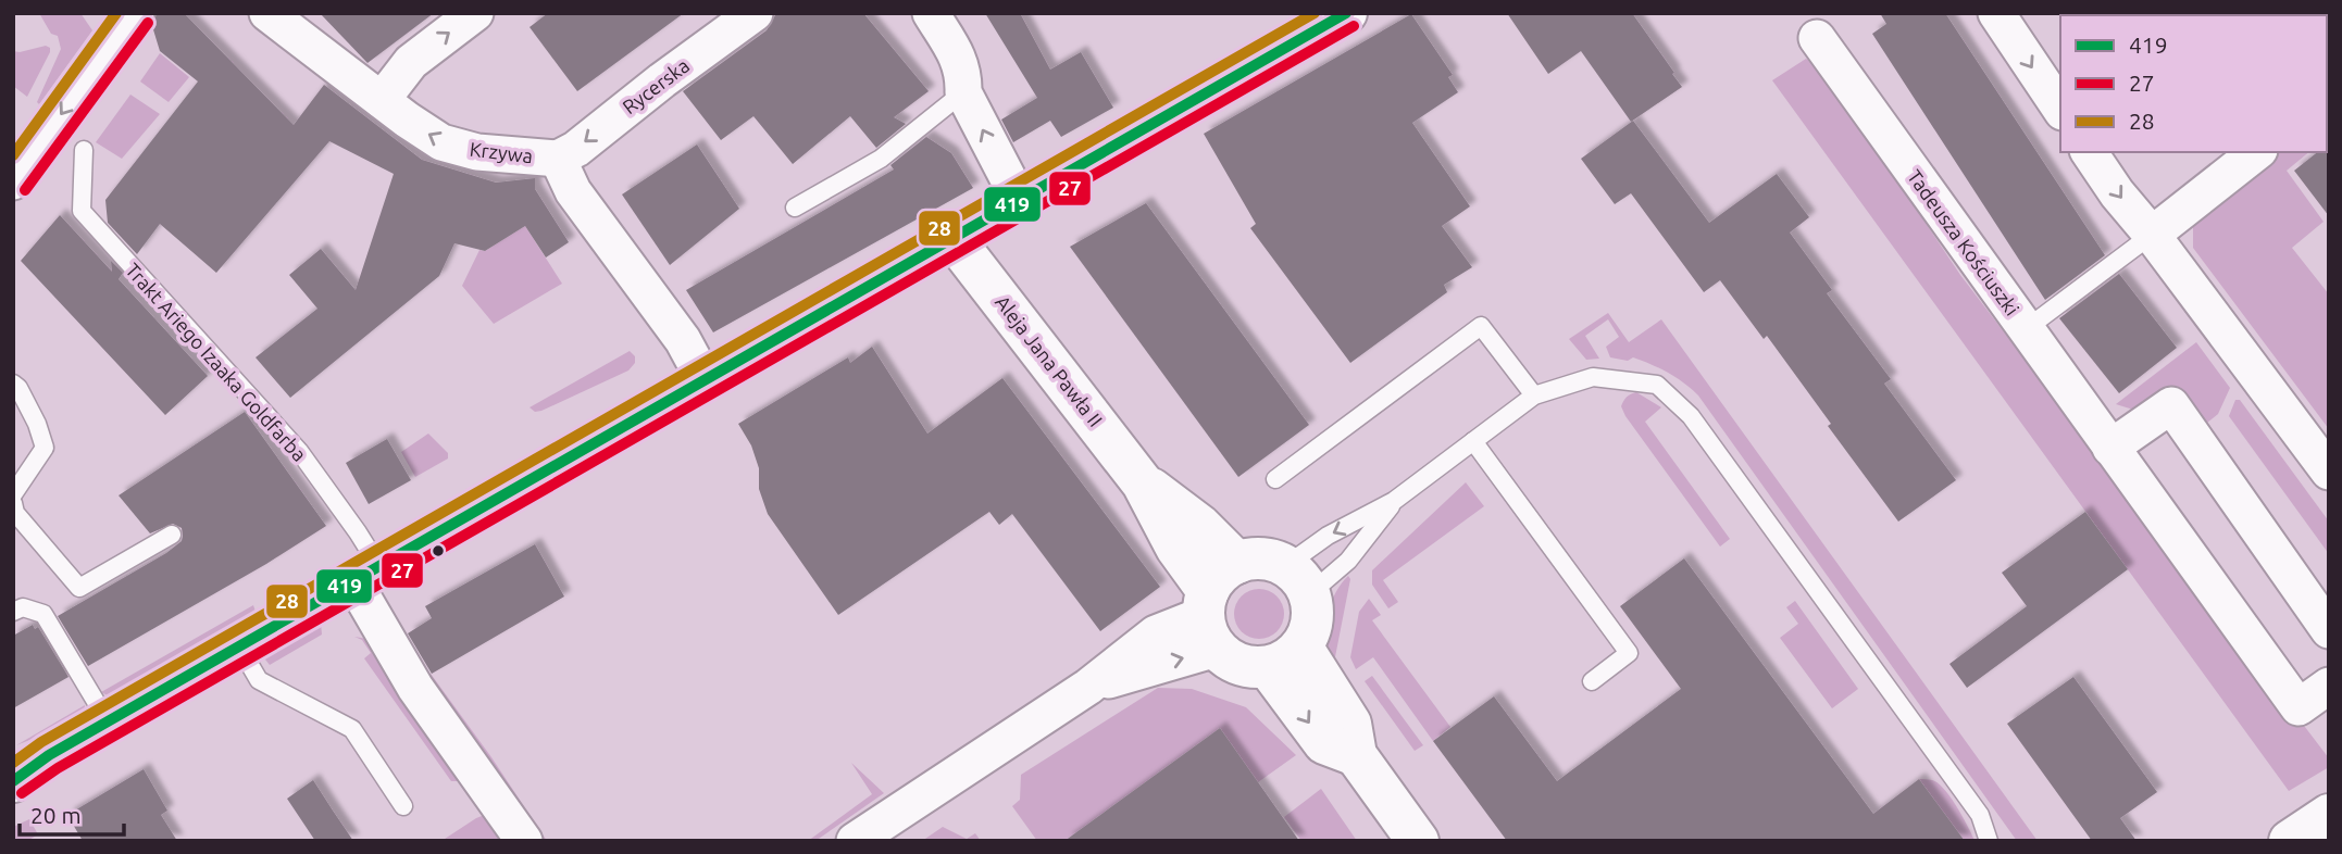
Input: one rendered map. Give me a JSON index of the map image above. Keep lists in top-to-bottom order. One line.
{"streets":{"street":["Rycerska","Krzywa","Tadeusza Kościuszki","Aleja Jana Pawła II"],"lane":["Trakt Ariego Izaaka Goldfarba"]},"crossings":[["Rycerska","Krzywa"]],"lines":["transit line 419","transit line 28","transit line 27"],"legend":["419","27","28"],"scale_bar":"20 m"}
